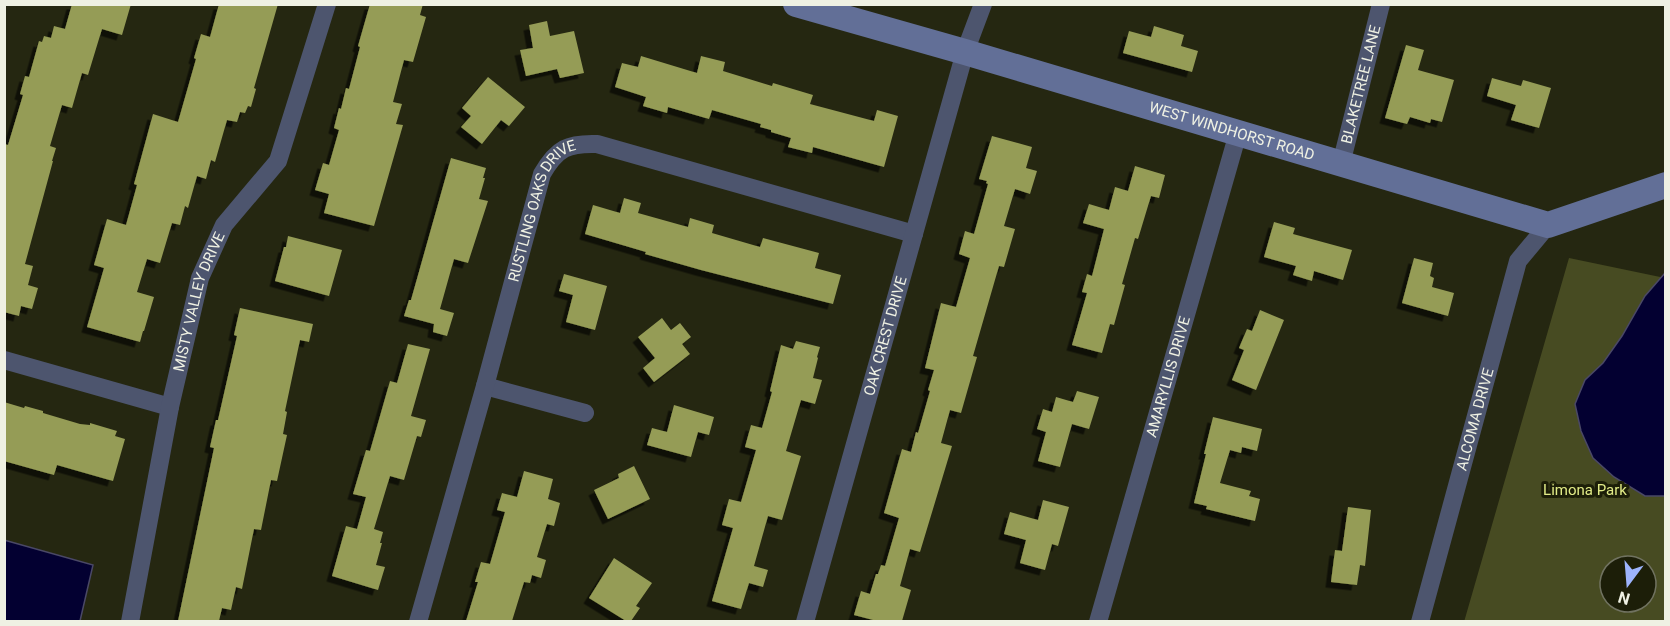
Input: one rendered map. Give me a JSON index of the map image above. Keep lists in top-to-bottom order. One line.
{"streets":{"street":["BLAKETREE LANE","WEST WINDHORST ROAD","RUSTLING OAKS DRIVE","MISTY VALLEY DRIVE","OAK CREST DRIVE","AMARYLLIS DRIVE","ALCOMA DRIVE"]},"crossings":[["BLAKETREE LANE","WEST WINDHORST ROAD"],["WEST WINDHORST ROAD","OAK CREST DRIVE"],["WEST WINDHORST ROAD","AMARYLLIS DRIVE"],["WEST WINDHORST ROAD","ALCOMA DRIVE"],["RUSTLING OAKS DRIVE","OAK CREST DRIVE"]],"parks":["Limona Park"],"north":"bottom"}
